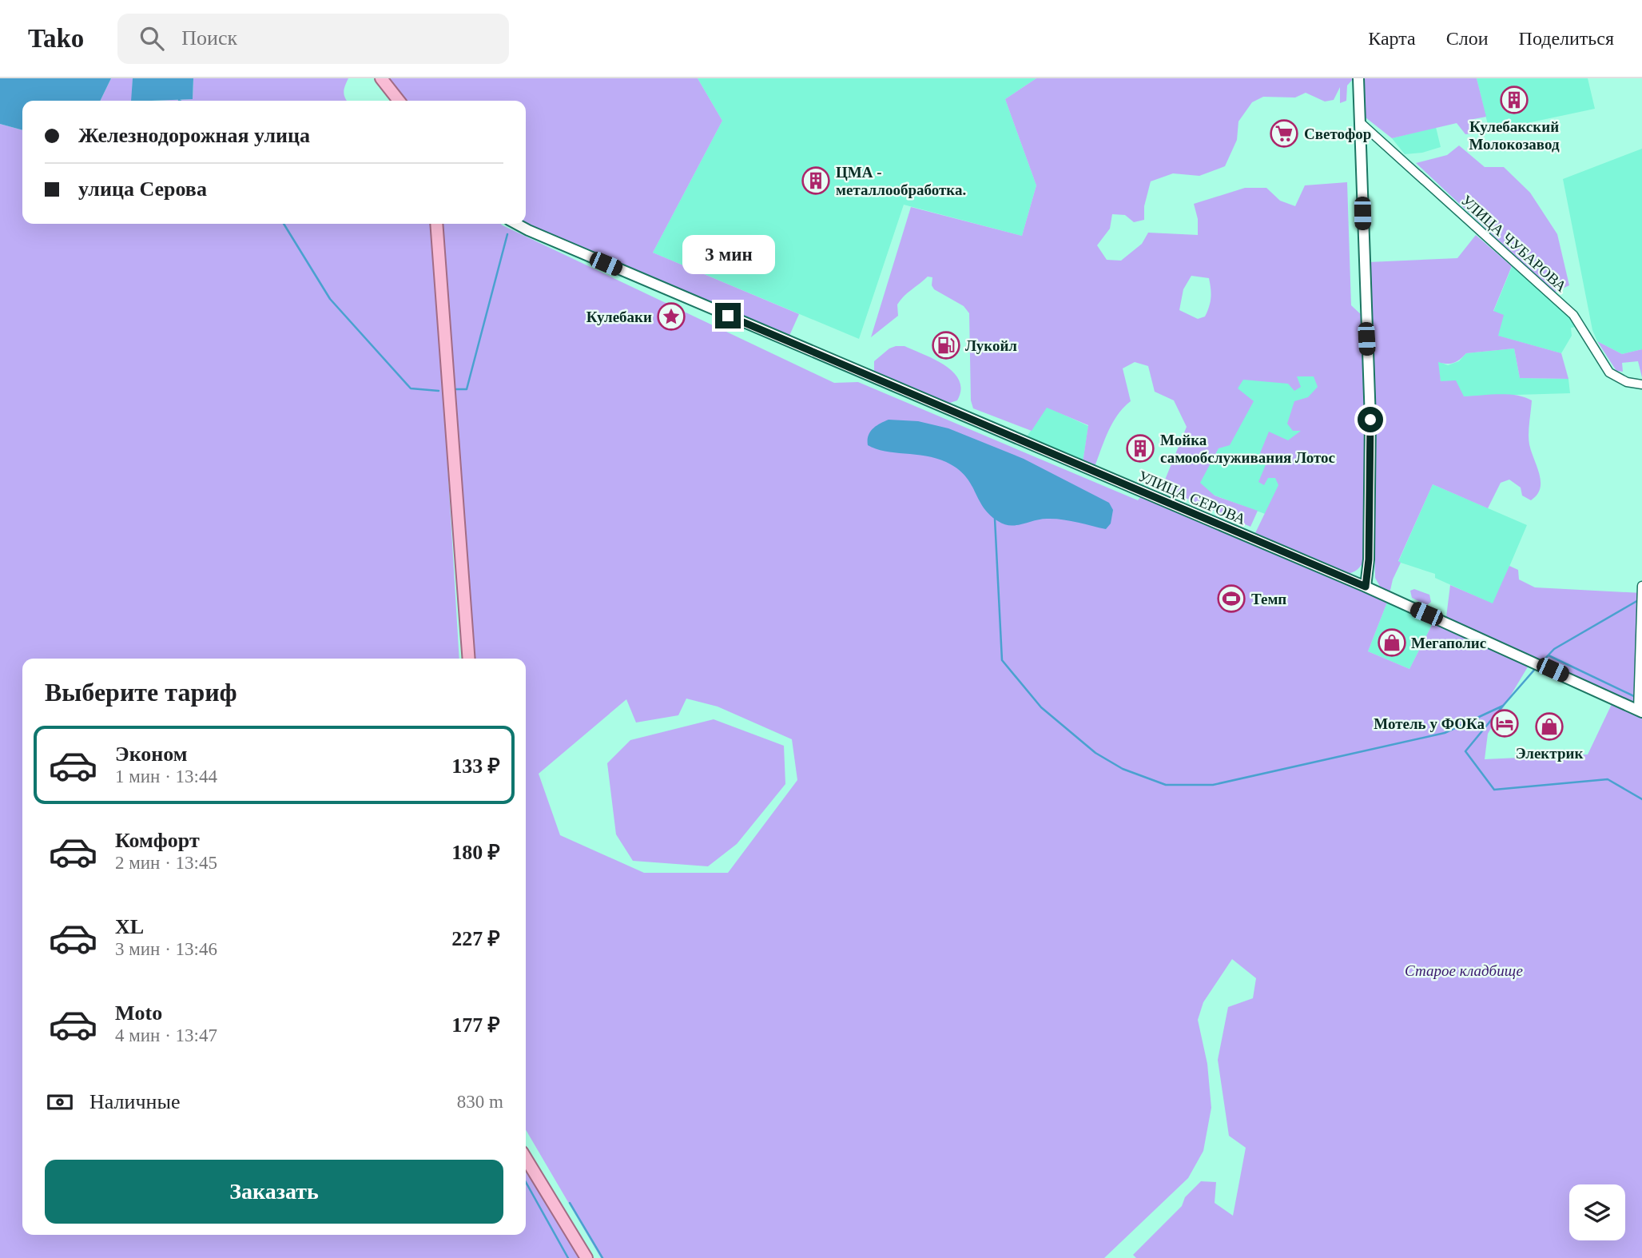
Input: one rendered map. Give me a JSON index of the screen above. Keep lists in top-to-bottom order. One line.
{"streets":{"main road":["УЛИЦА СЕРОВА"],"street":["УЛИЦА ЧУБАРОВА"]},"parks":["Старое кладбище"],"places":{"building":["Кулебакский Молокозавод","ЦМА - металлообработка.","Мойка самообслуживания Лотос"],"supermarket":["Светофор"],"place":["Кулебаки"],"fuel station":["Лукойл"],"sports":["Темп"],"shop":["Мегаполис","Электрик"],"hotel":["Мотель у ФОКа"]},"page":{"header":"Tako","search":"Поиск","nav":["Карта","Слои","Поделиться"],"banner":["Железнодорожная улица","улица Серова"],"bubble":"3 мин","heading":"Выберите тариф","list":[{"name":"Эконом","note":"1 мин · 13:44","value":"133 ₽"},{"name":"Комфорт","note":"2 мин · 13:45","value":"180 ₽"},{"name":"XL","note":"3 мин · 13:46","value":"227 ₽"},{"name":"Moto","note":"4 мин · 13:47","value":"177 ₽"}],"pay":["Наличные","830 m"],"buttons":"Заказать"}}
